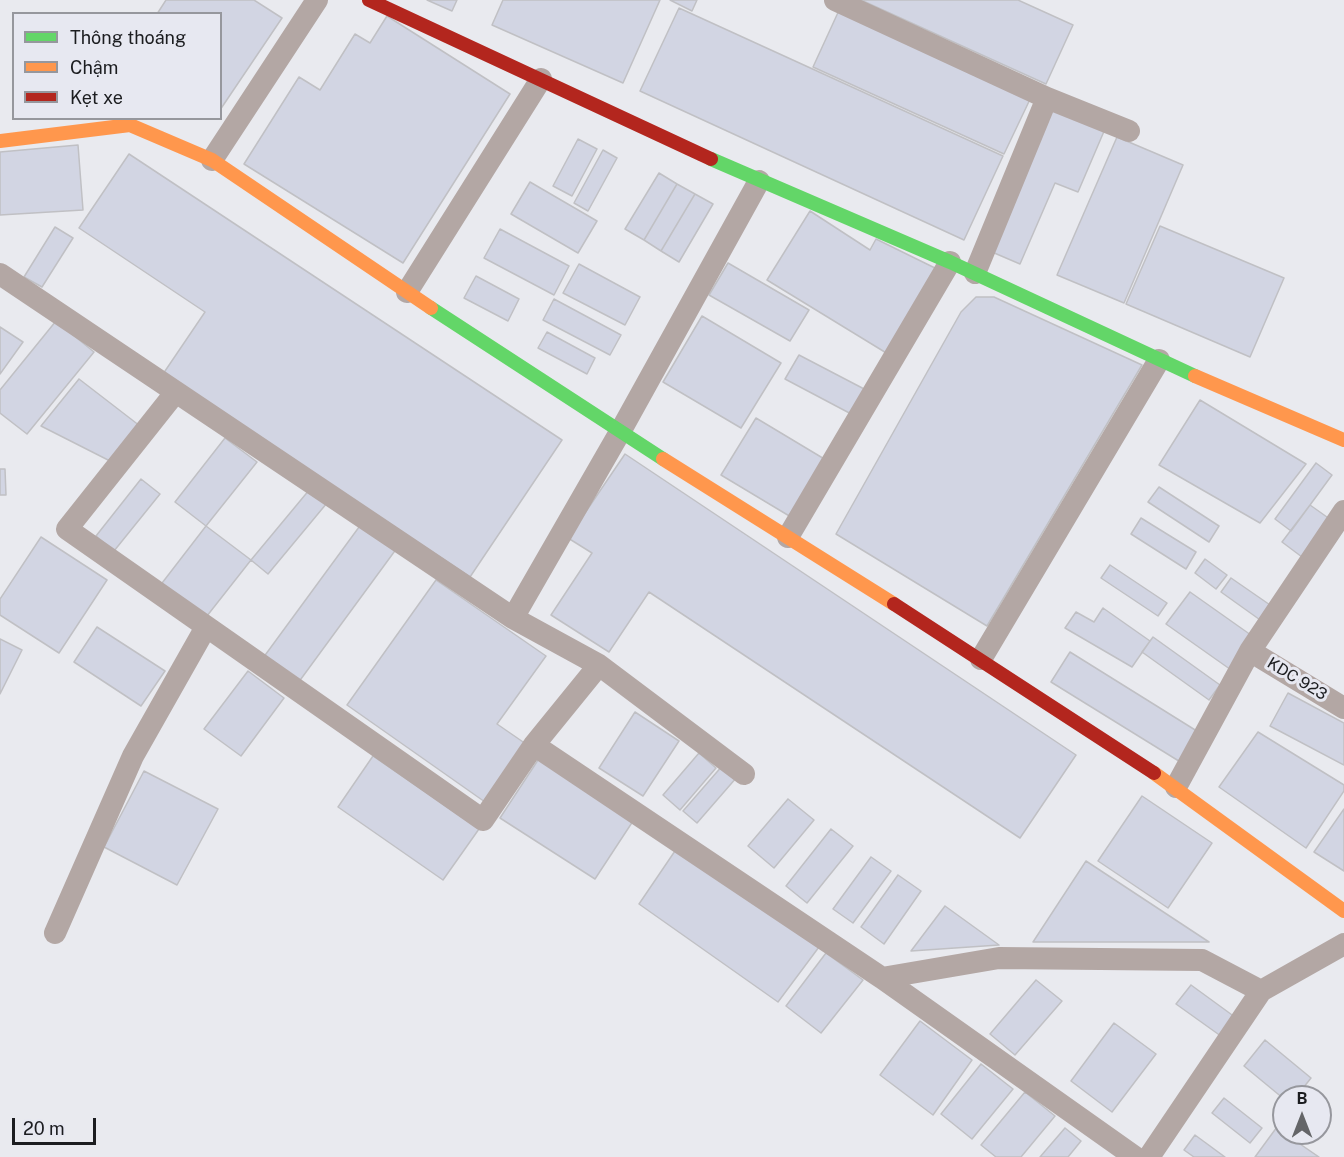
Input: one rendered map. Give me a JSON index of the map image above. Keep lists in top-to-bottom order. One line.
{"streets":{"street":["KDC 923"]},"legend":["Thông thoáng","Chậm","Kẹt xe"],"scale_bar":"20 m","north":"top"}
